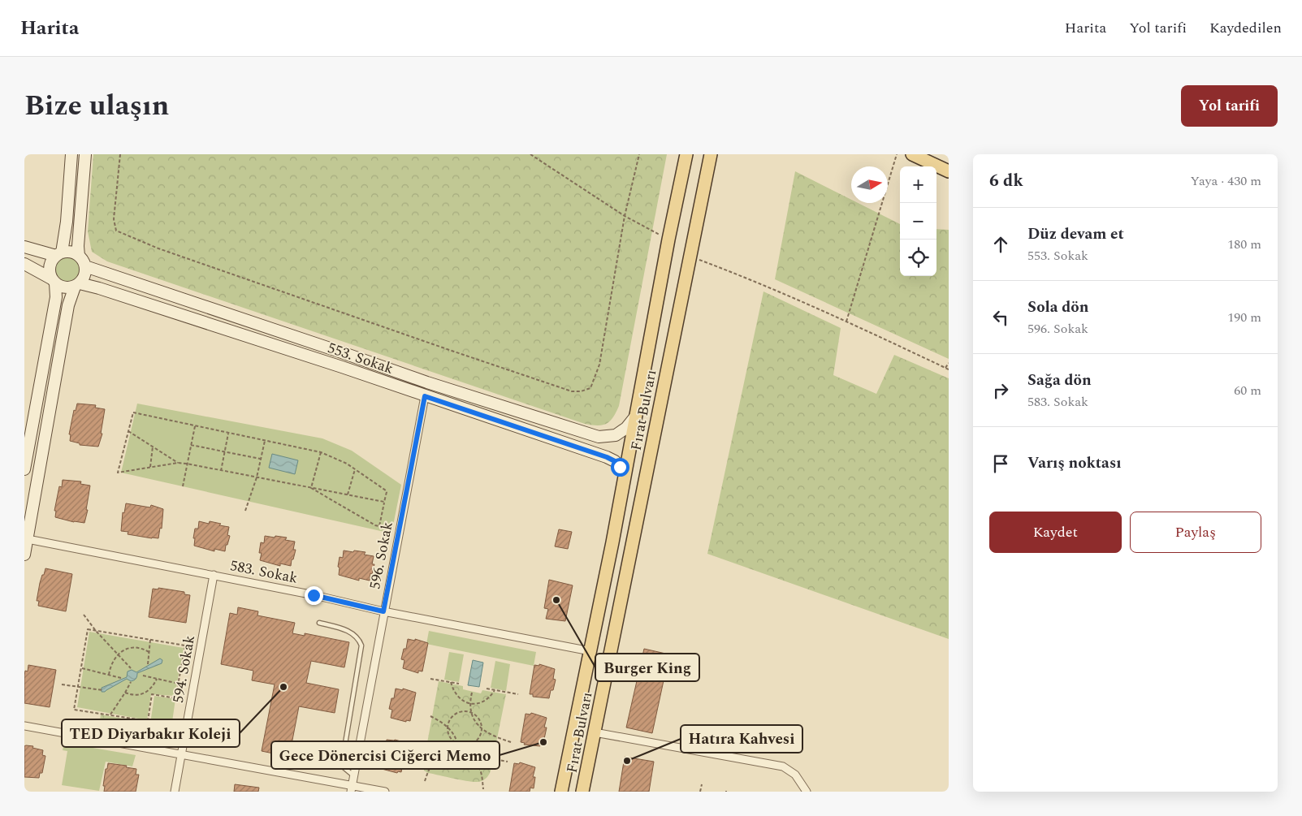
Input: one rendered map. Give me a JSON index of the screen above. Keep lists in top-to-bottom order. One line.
{"streets":{"main road":["553. Sokak","Fırat Bulvarı"],"street":["596. Sokak","583. Sokak","594. Sokak"]},"crossings":[["553. Sokak","Fırat Bulvarı"],["553. Sokak","596. Sokak"],["Fırat Bulvarı","583. Sokak"],["596. Sokak","583. Sokak"],["583. Sokak","594. Sokak"]],"places":["Burger King","TED Diyarbakır Koleji","Gece Dönercisi Ciğerci Memo","Hatıra Kahvesi"],"north":"right","page":{"header":"Harita","nav":["Harita","Yol tarifi","Kaydedilen"],"title":"Bize ulaşın","buttons":["Yol tarifi",["Kaydet","Paylaş"]],"heading":["6 dk","Yaya · 430 m"],"map_buttons":["+","−"],"list":[["Düz devam et","553. Sokak","180 m"],["Sola dön","596. Sokak","190 m"],["Sağa dön","583. Sokak","60 m"],"Varış noktası"]}}
